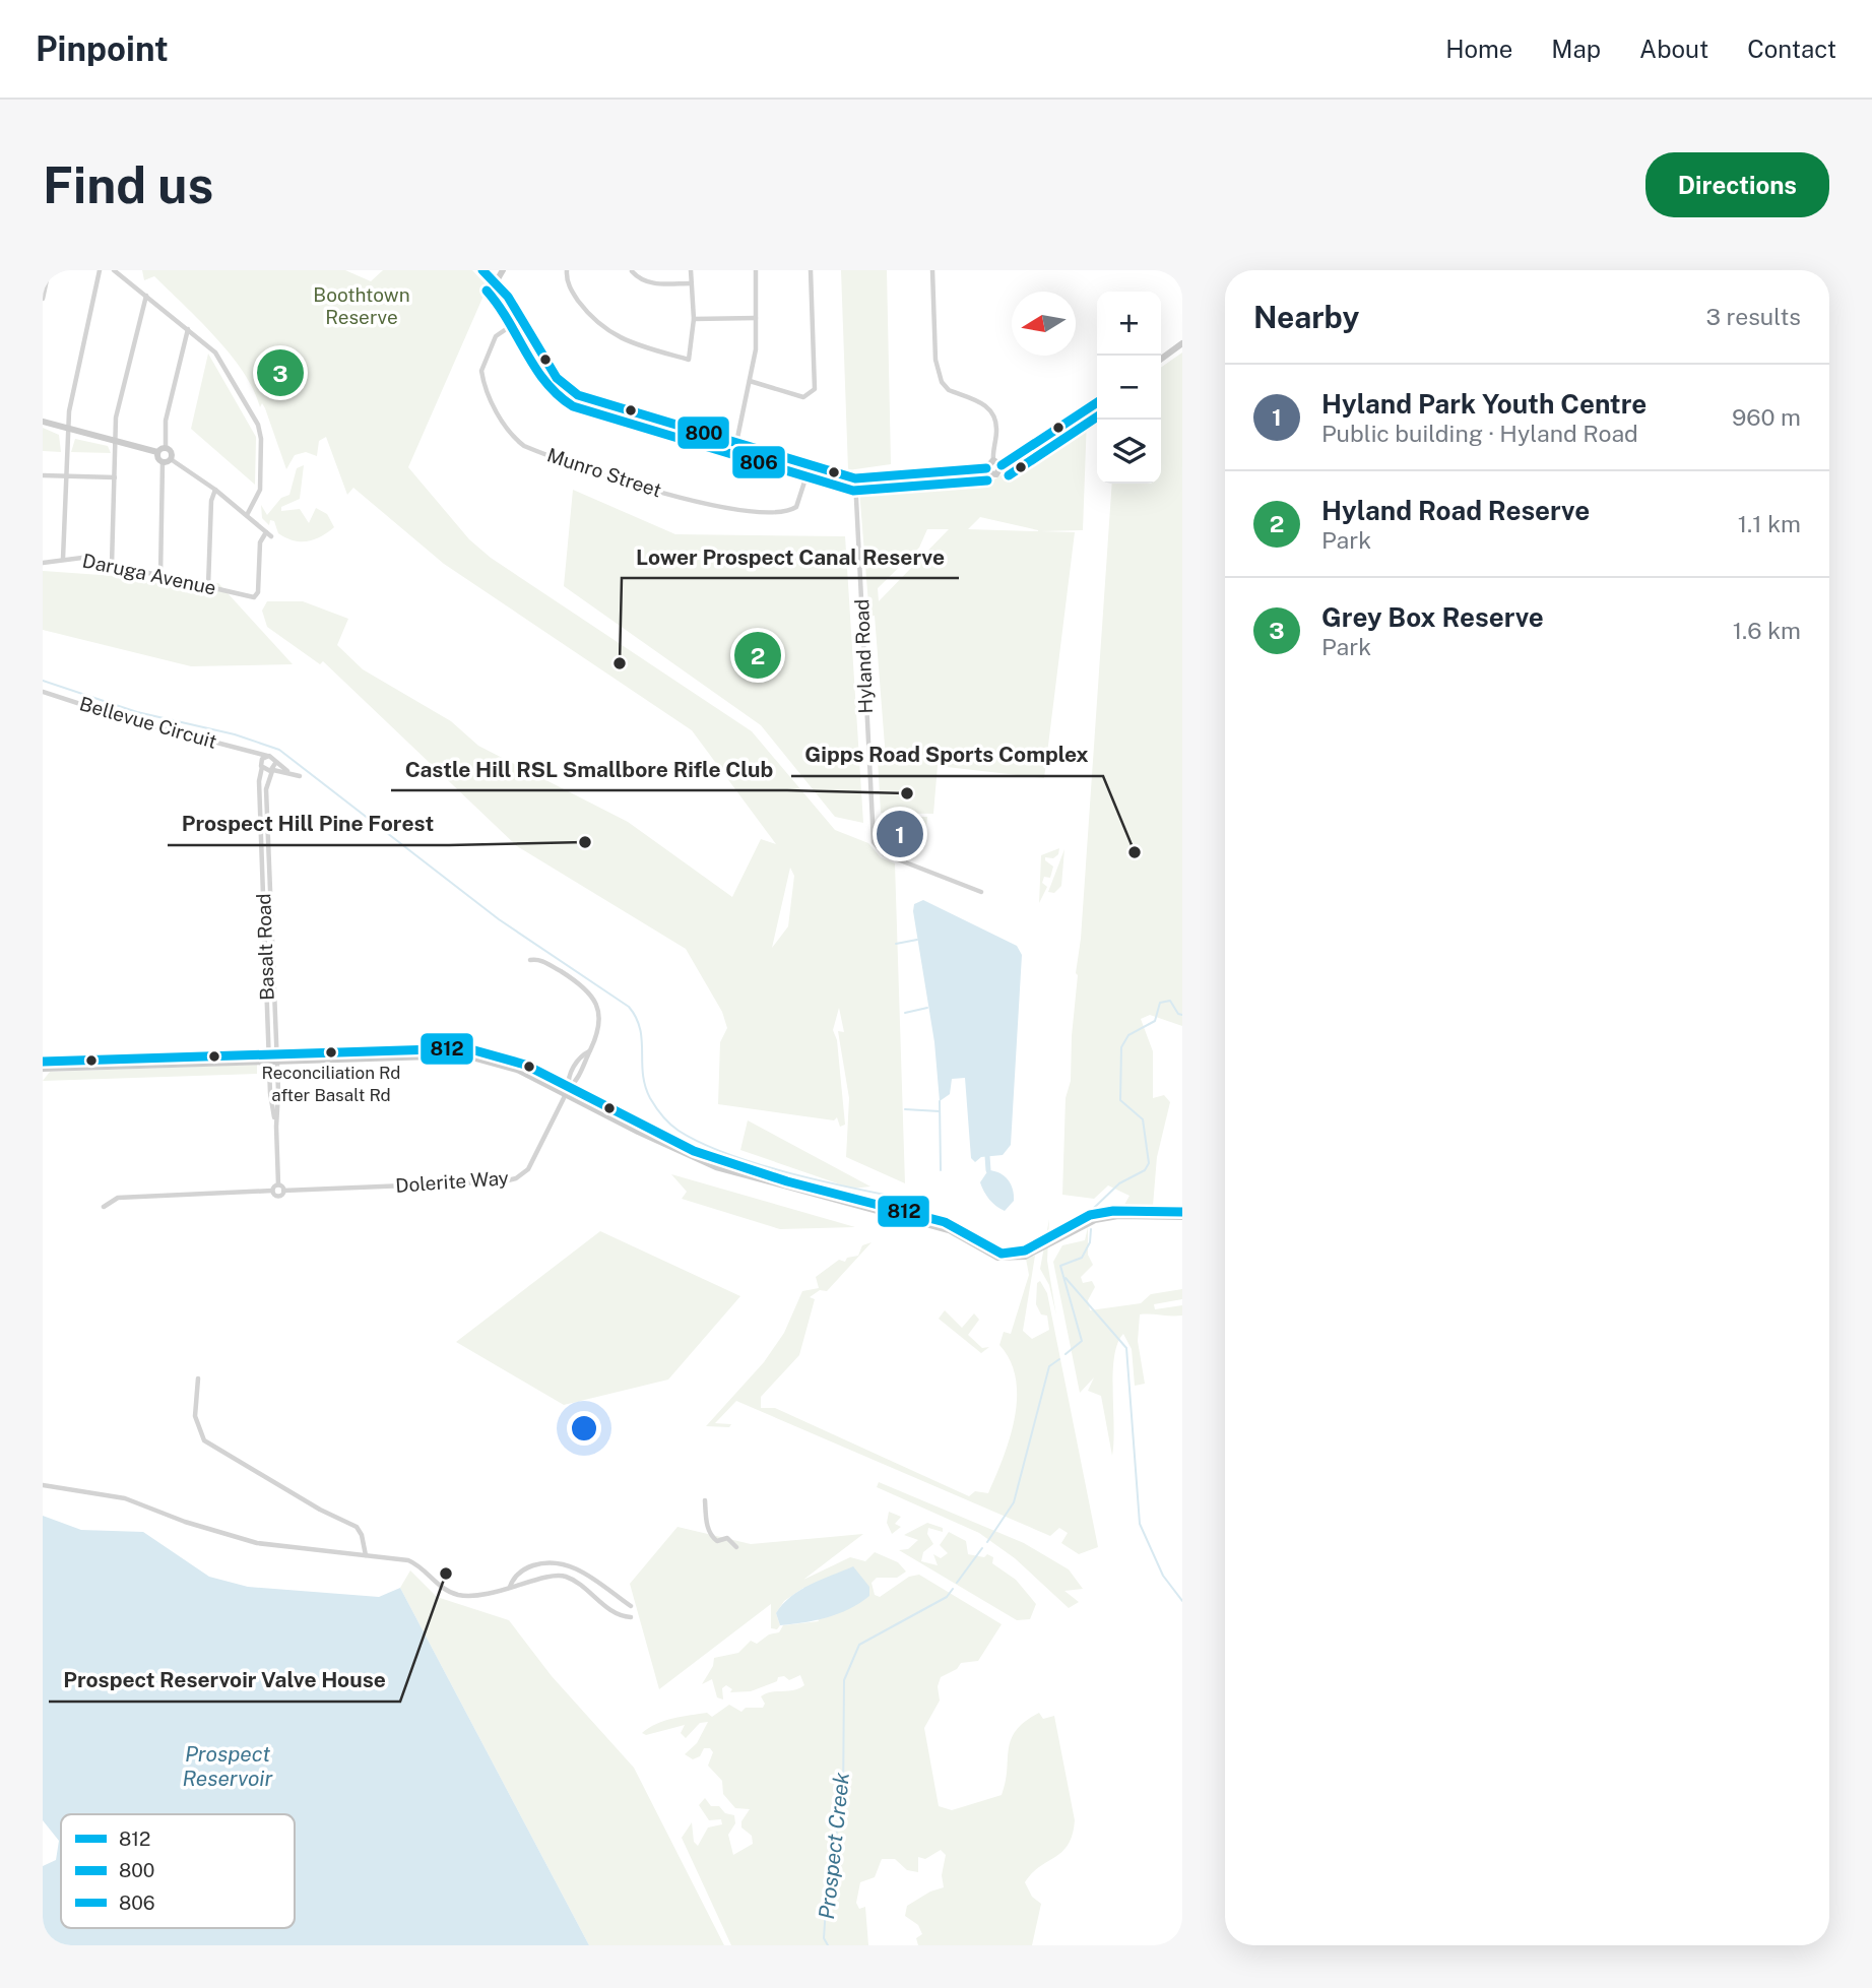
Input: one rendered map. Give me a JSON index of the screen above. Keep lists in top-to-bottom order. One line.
{"streets":{"street":["Munro Street","Daruga Avenue","Hyland Road","Bellevue Circuit","Basalt Road","Dolerite Way"]},"water":["Prospect Reservoir","Prospect Creek"],"parks":["Boothtown Reserve"],"places":["Lower Prospect Canal Reserve","Castle Hill RSL Smallbore Rifle Club","Prospect Hill Pine Forest","Gipps Road Sports Complex","Reconciliation Rd after Basalt Rd","Prospect Reservoir Valve House"],"lines":["transit line 800","transit line 806","transit line 812"],"legend":["812","800","806"],"north":"left","page":{"header":"Pinpoint","nav":["Home","Map","About","Contact"],"buttons":"Directions","title":"Find us","heading":["Nearby","3 results"],"map_buttons":["+","−"],"pins":["3","2","1"],"list":[{"mark":"1","name":"Hyland Park Youth Centre","note":"Public building · Hyland Road","value":"960 m"},{"mark":"2","name":"Hyland Road Reserve","note":"Park","value":"1.1 km"},{"mark":"3","name":"Grey Box Reserve","note":"Park","value":"1.6 km"}]}}
